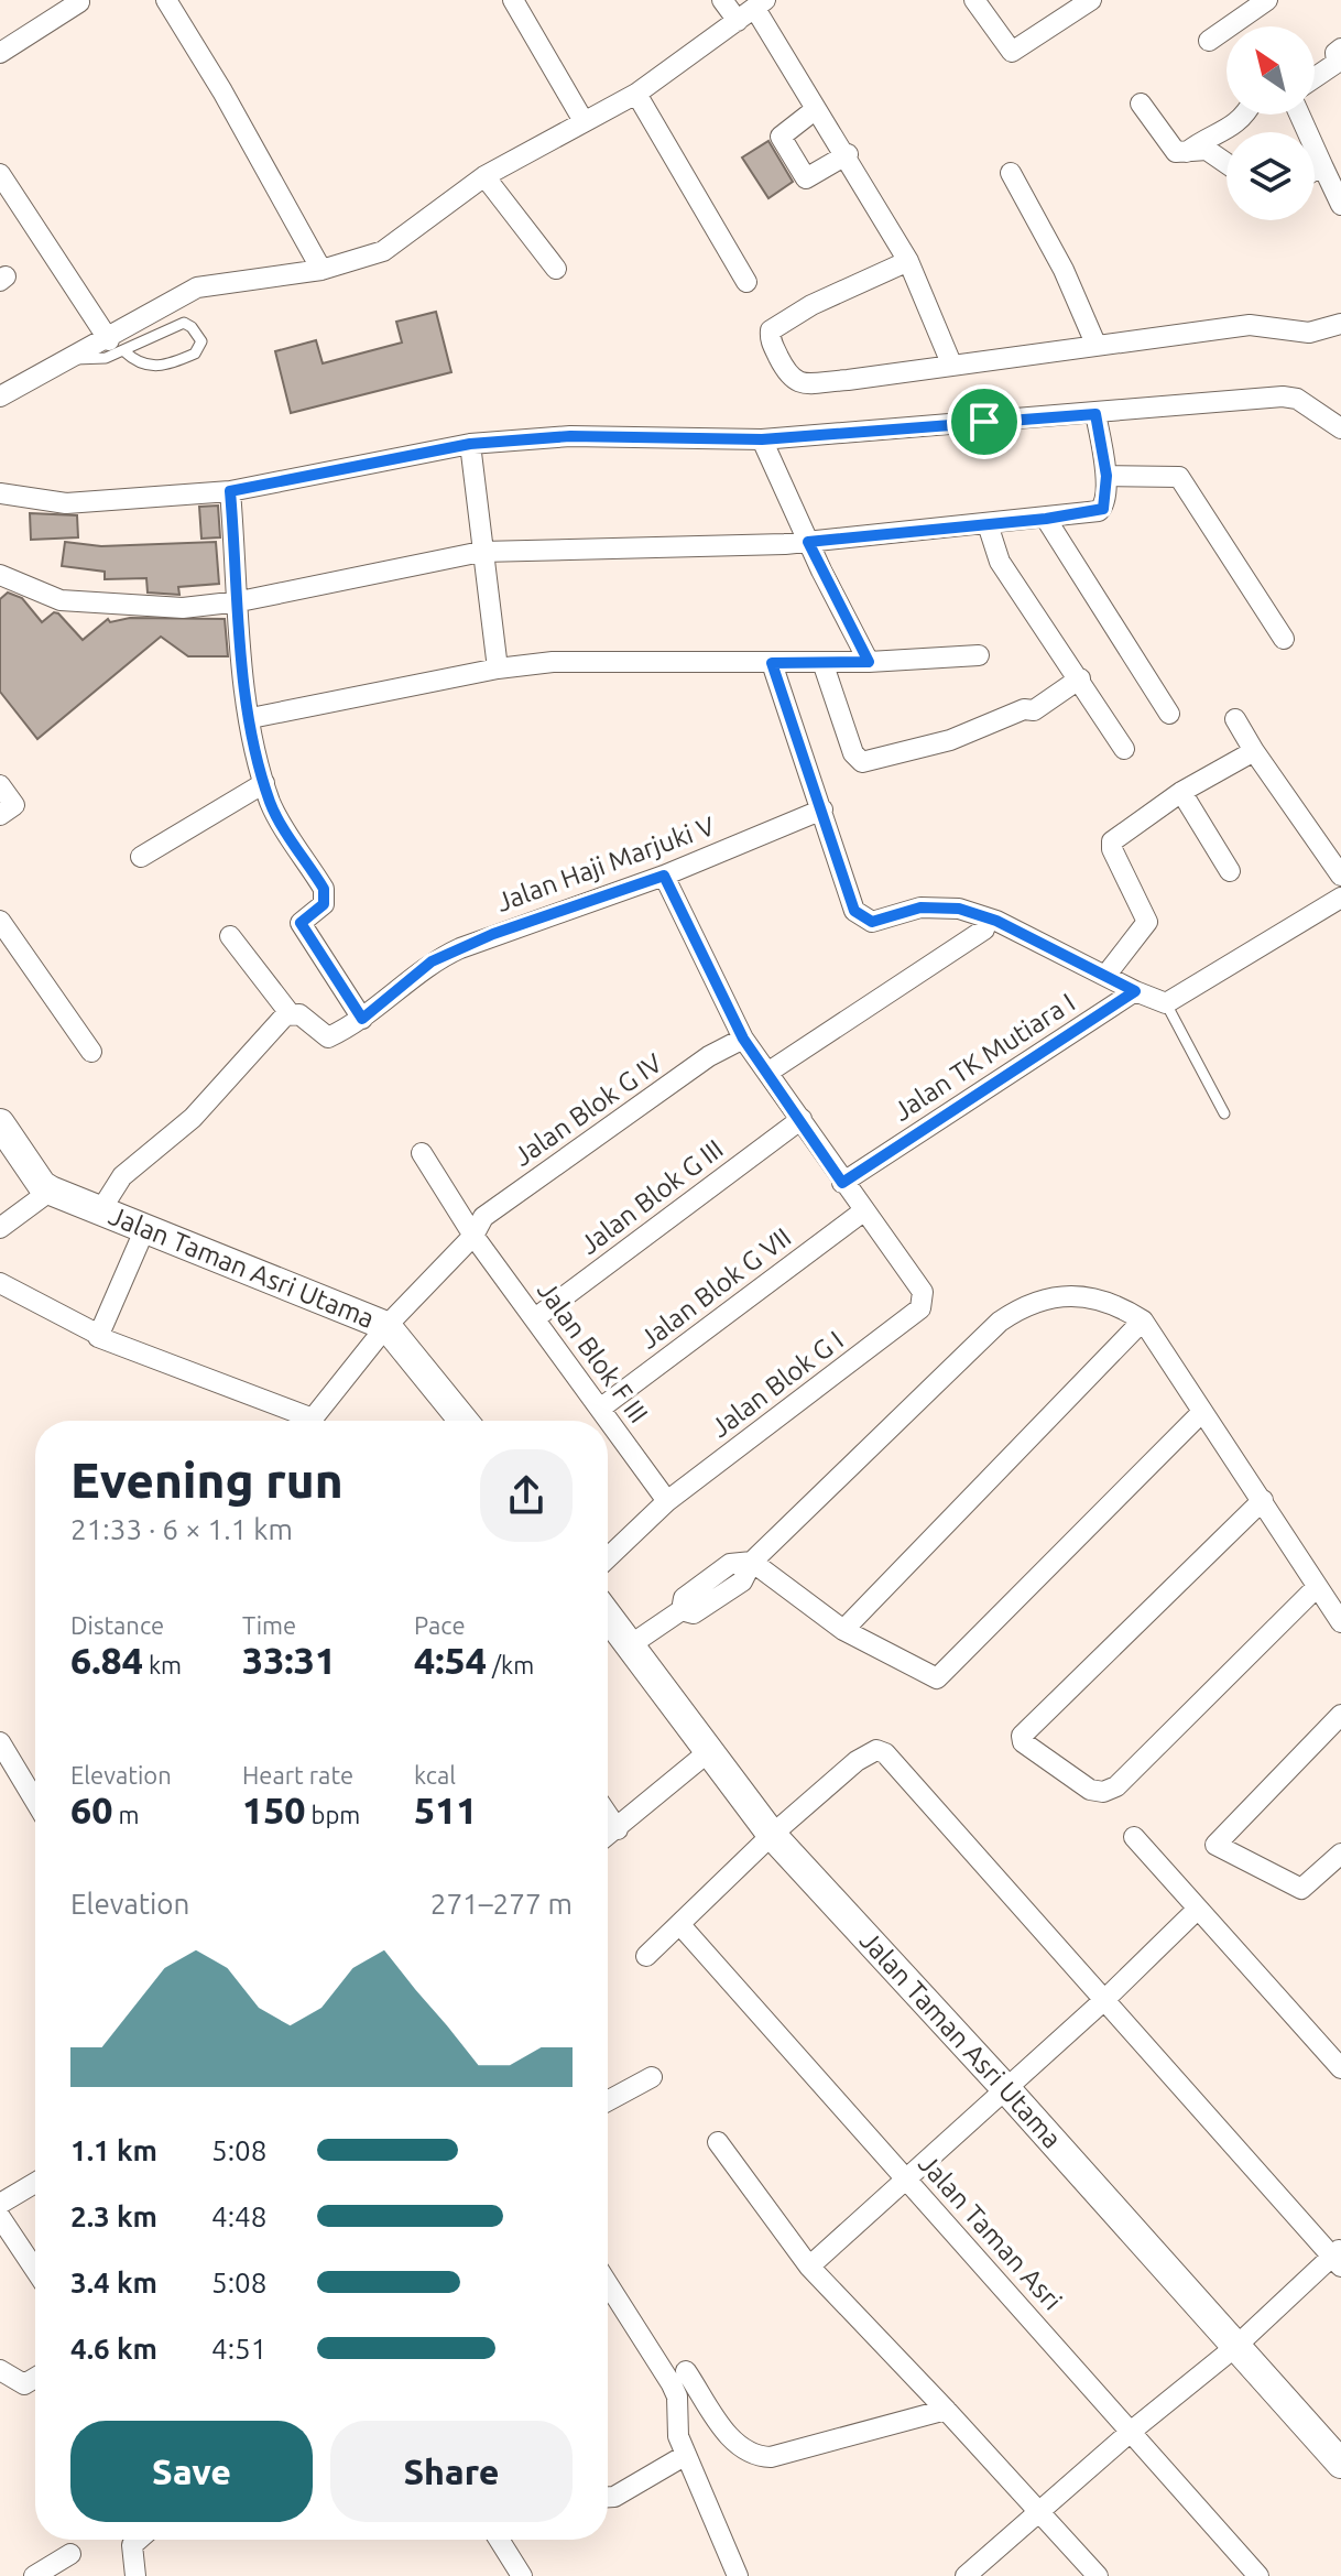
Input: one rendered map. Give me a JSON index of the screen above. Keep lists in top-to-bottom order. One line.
{"streets":{"street":["Jalan Haji Marjuki V","Jalan TK Mutiara I","Jalan Blok G IV","Jalan Blok G III","Jalan Taman Asri Utama","Jalan Blok G VII","Jalan Blok F III","Jalan Blok G I","Jalan Taman Asri"]},"crossings":[["Jalan Blok G IV","Jalan Taman Asri Utama"],["Jalan Blok G IV","Jalan Blok F III"],["Jalan Blok G III","Jalan Blok F III"],["Jalan Blok G VII","Jalan Blok F III"],["Jalan Blok G VII","Jalan Blok G I"],["Jalan Blok F III","Jalan Blok G I"]],"north":"top left","page":{"heading":["Evening run","21:33 · 6 × 1.1 km"],"stats":[["Distance","6.84 km"],["Time","33:31"],["Pace","4:54 /km"],["Elevation","60 m"],["Heart rate","150 bpm"],["kcal","511"]],"chart":["Elevation","271–277 m"],"list":[{"name":"1.1 km","note":"5:08"},{"name":"2.3 km","note":"4:48"},{"name":"3.4 km","note":"5:08"},{"name":"4.6 km","note":"4:51"}],"buttons":["Save","Share"]}}
